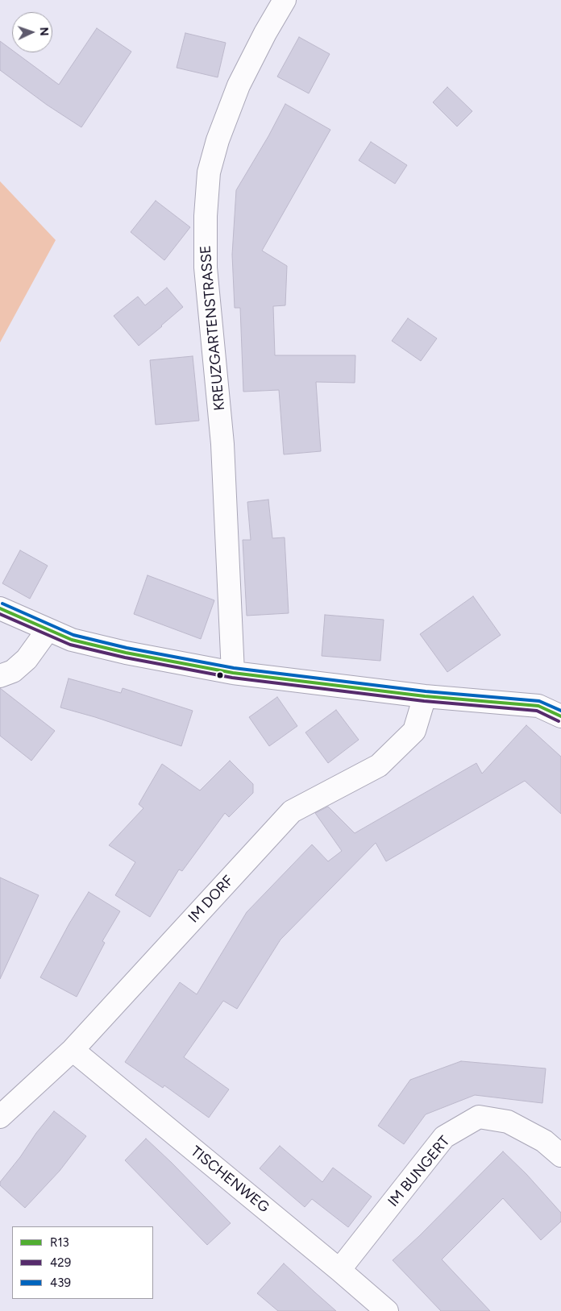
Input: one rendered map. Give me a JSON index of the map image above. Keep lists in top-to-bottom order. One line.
{"streets":{"street":["KREUZGARTENSTRASSE","IM DORF","IM BUNGERT","TISCHENWEG"]},"crossings":[["IM DORF","TISCHENWEG"],["IM BUNGERT","TISCHENWEG"]],"lines":["transit line 439","transit line R13","transit line 429"],"legend":["R13","429","439"],"north":"right"}
